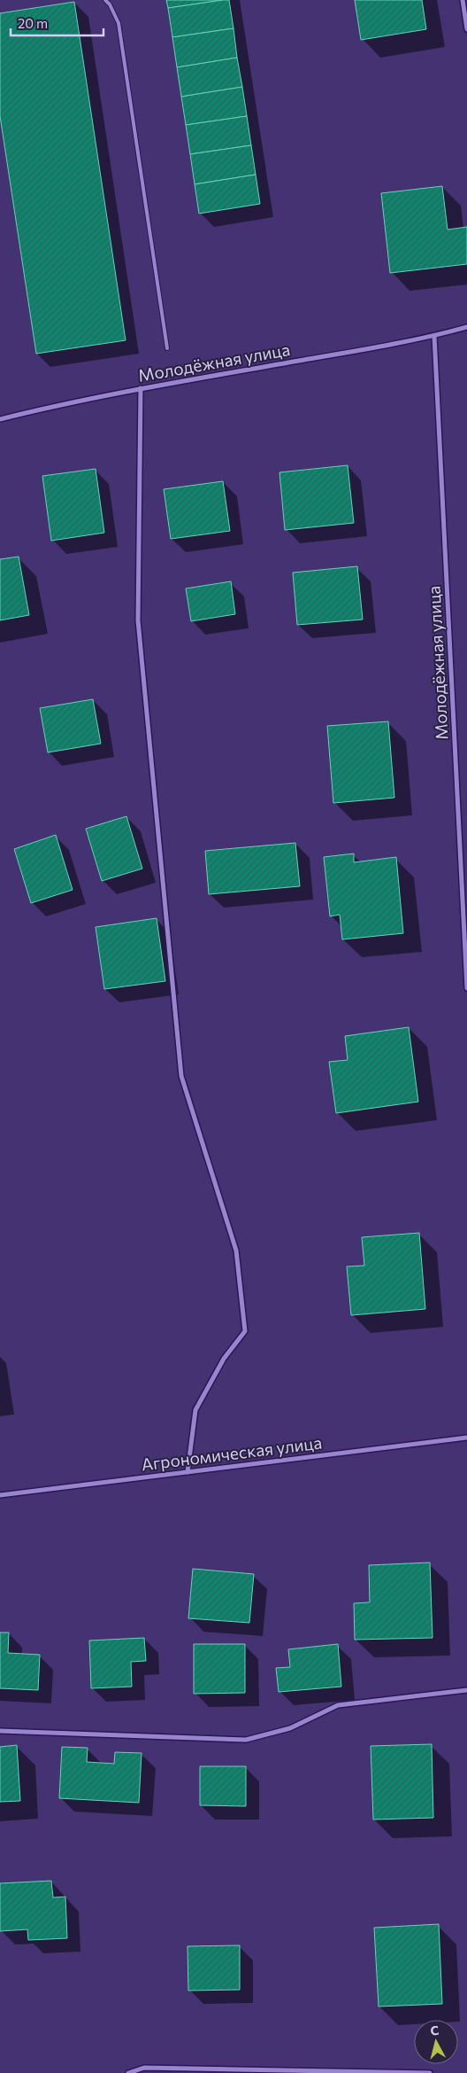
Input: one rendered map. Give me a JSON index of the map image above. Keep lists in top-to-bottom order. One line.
{"streets":{"street":["Молодёжная улица","Агрономическая улица"]},"scale_bar":"20 m","north":"top"}
